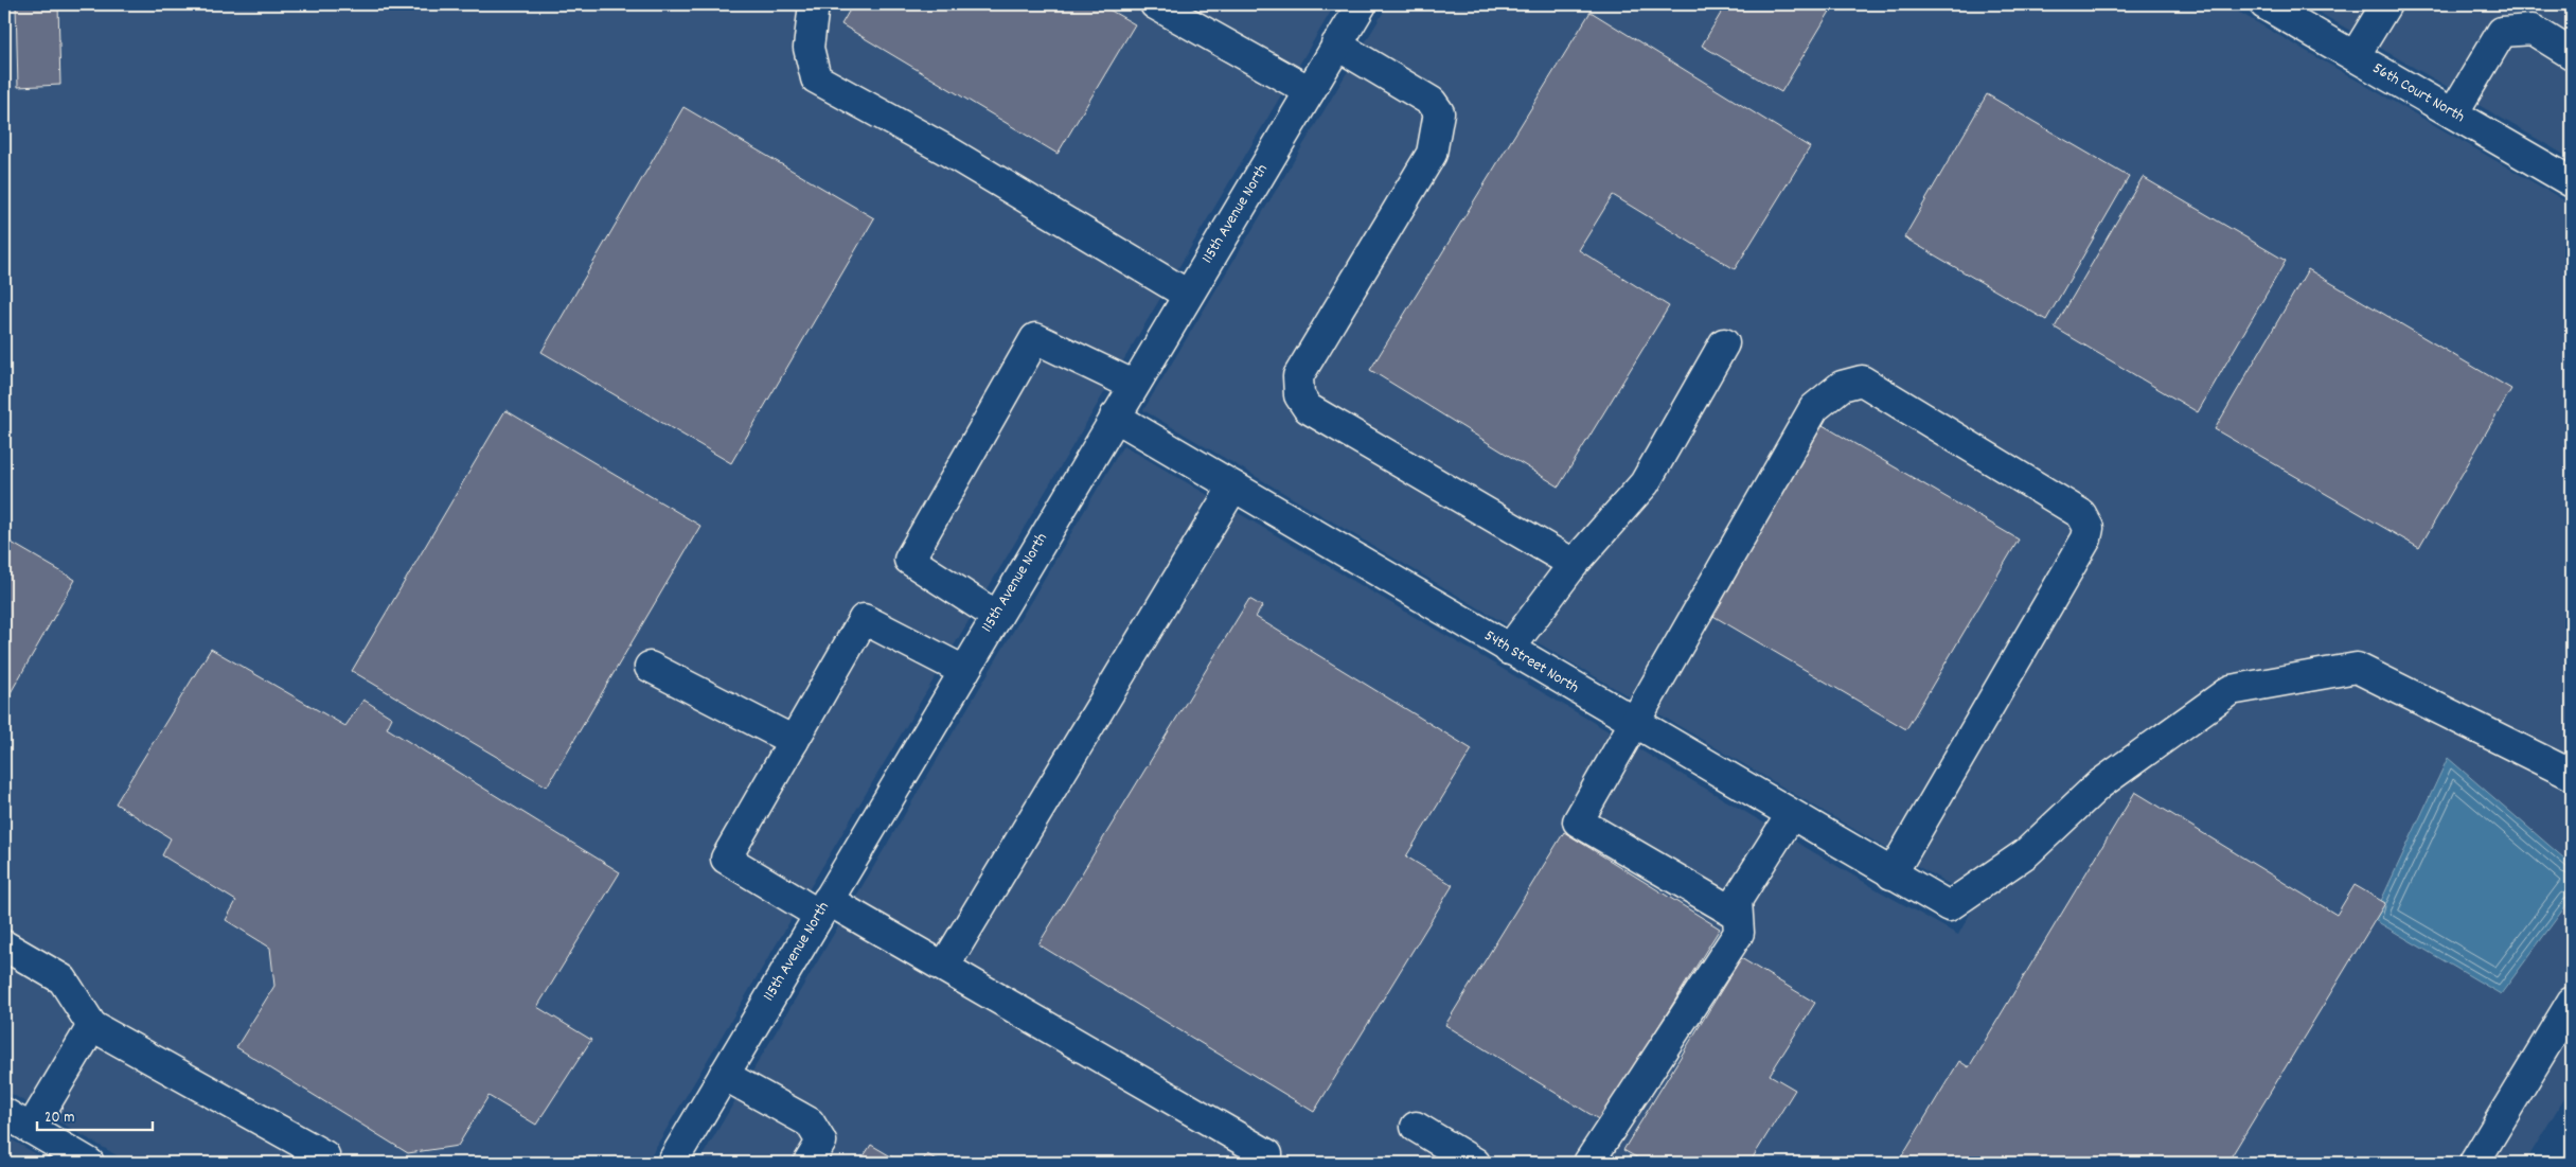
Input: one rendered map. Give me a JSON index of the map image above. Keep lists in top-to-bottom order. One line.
{"streets":{"street":["56th Court North","115th Avenue North","54th Street North"]},"crossings":[["115th Avenue North","54th Street North"]],"scale_bar":"20 m"}
